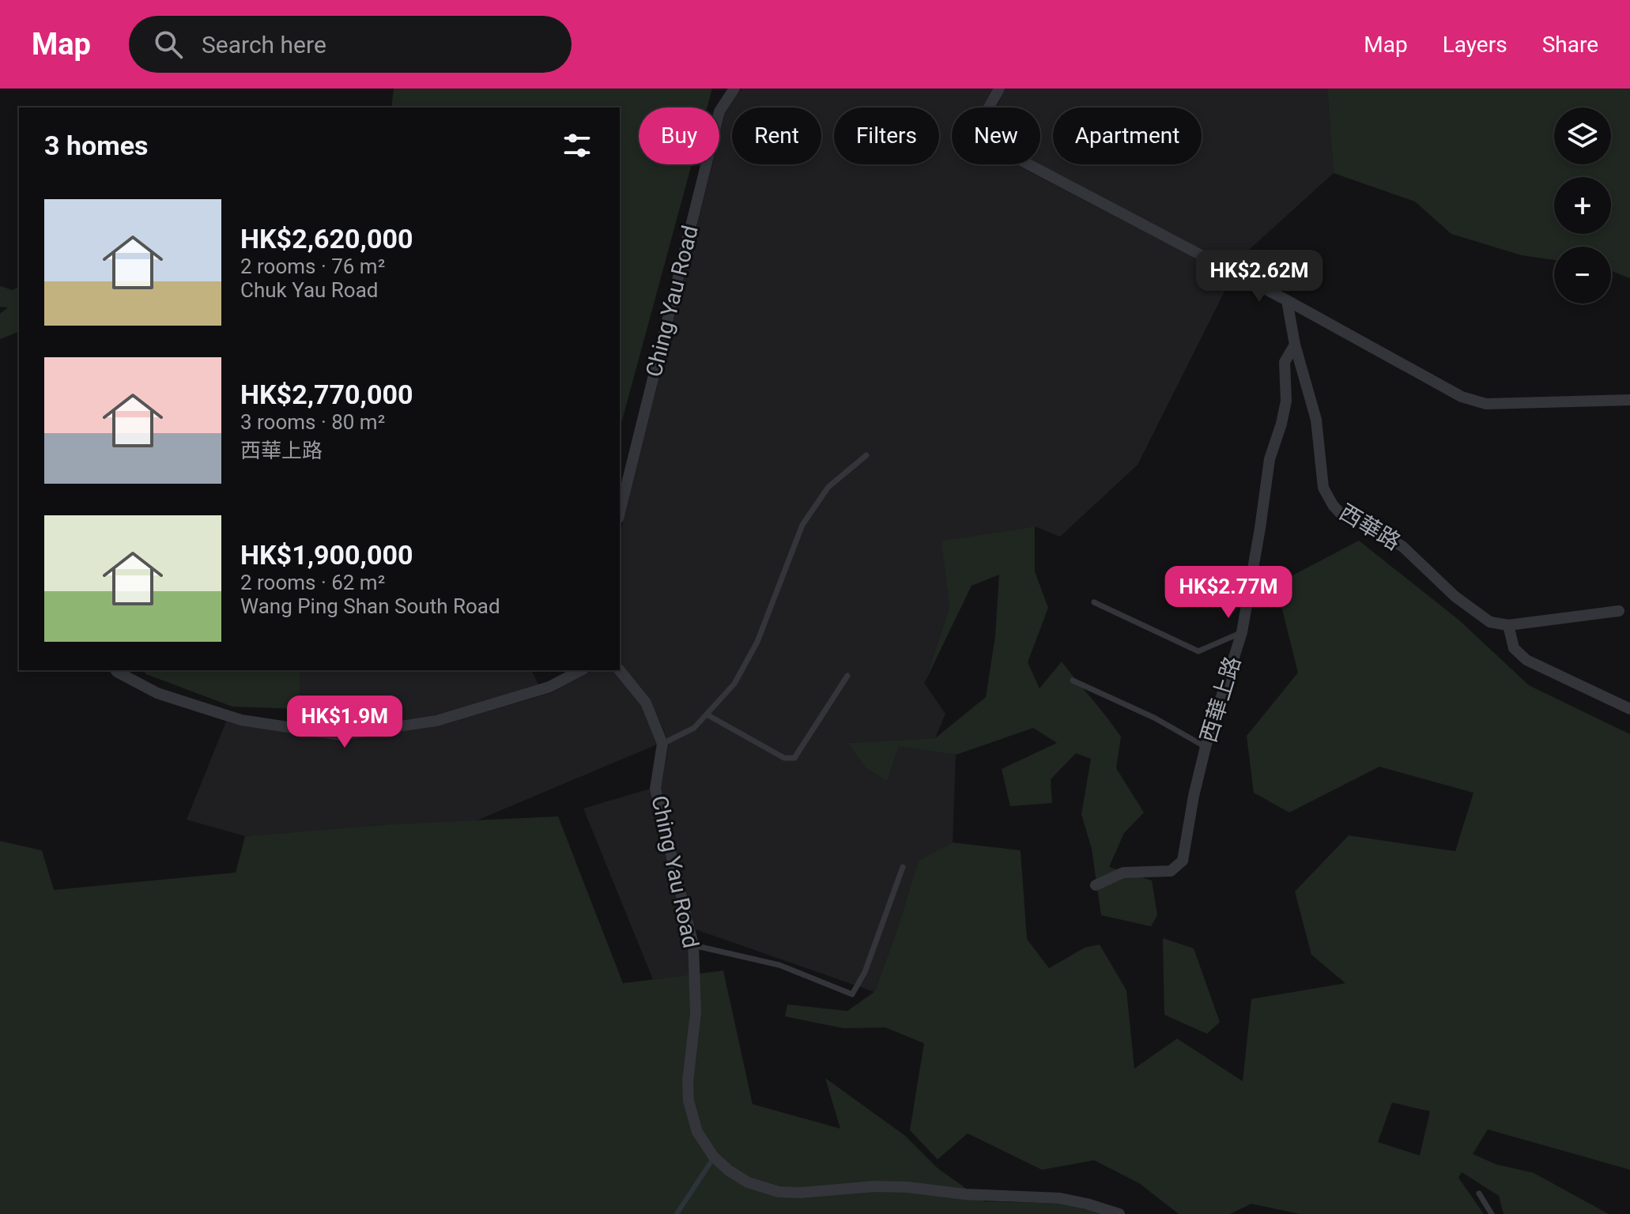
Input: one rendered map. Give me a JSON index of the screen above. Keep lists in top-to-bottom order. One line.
{"streets":{"street":["Ching Yau Road","西華路","西華上路"]},"crossings":[["西華路","西華上路"]],"page":{"header":"Map","search":"Search here","nav":["Map","Layers","Share"],"map_buttons":["+","−"],"chip":["Buy","Rent","Filters","New","Apartment"],"heading":"3 homes","list":[{"name":"HK$2,620,000","note":"2 rooms · 76 m² · Chuk Yau Road"},{"name":"HK$2,770,000","note":"3 rooms · 80 m² · 西華上路"},{"name":"HK$1,900,000","note":"2 rooms · 62 m² · Wang Ping Shan South Road"}],"price":["HK$2.62M","HK$2.77M","HK$1.9M"]}}
